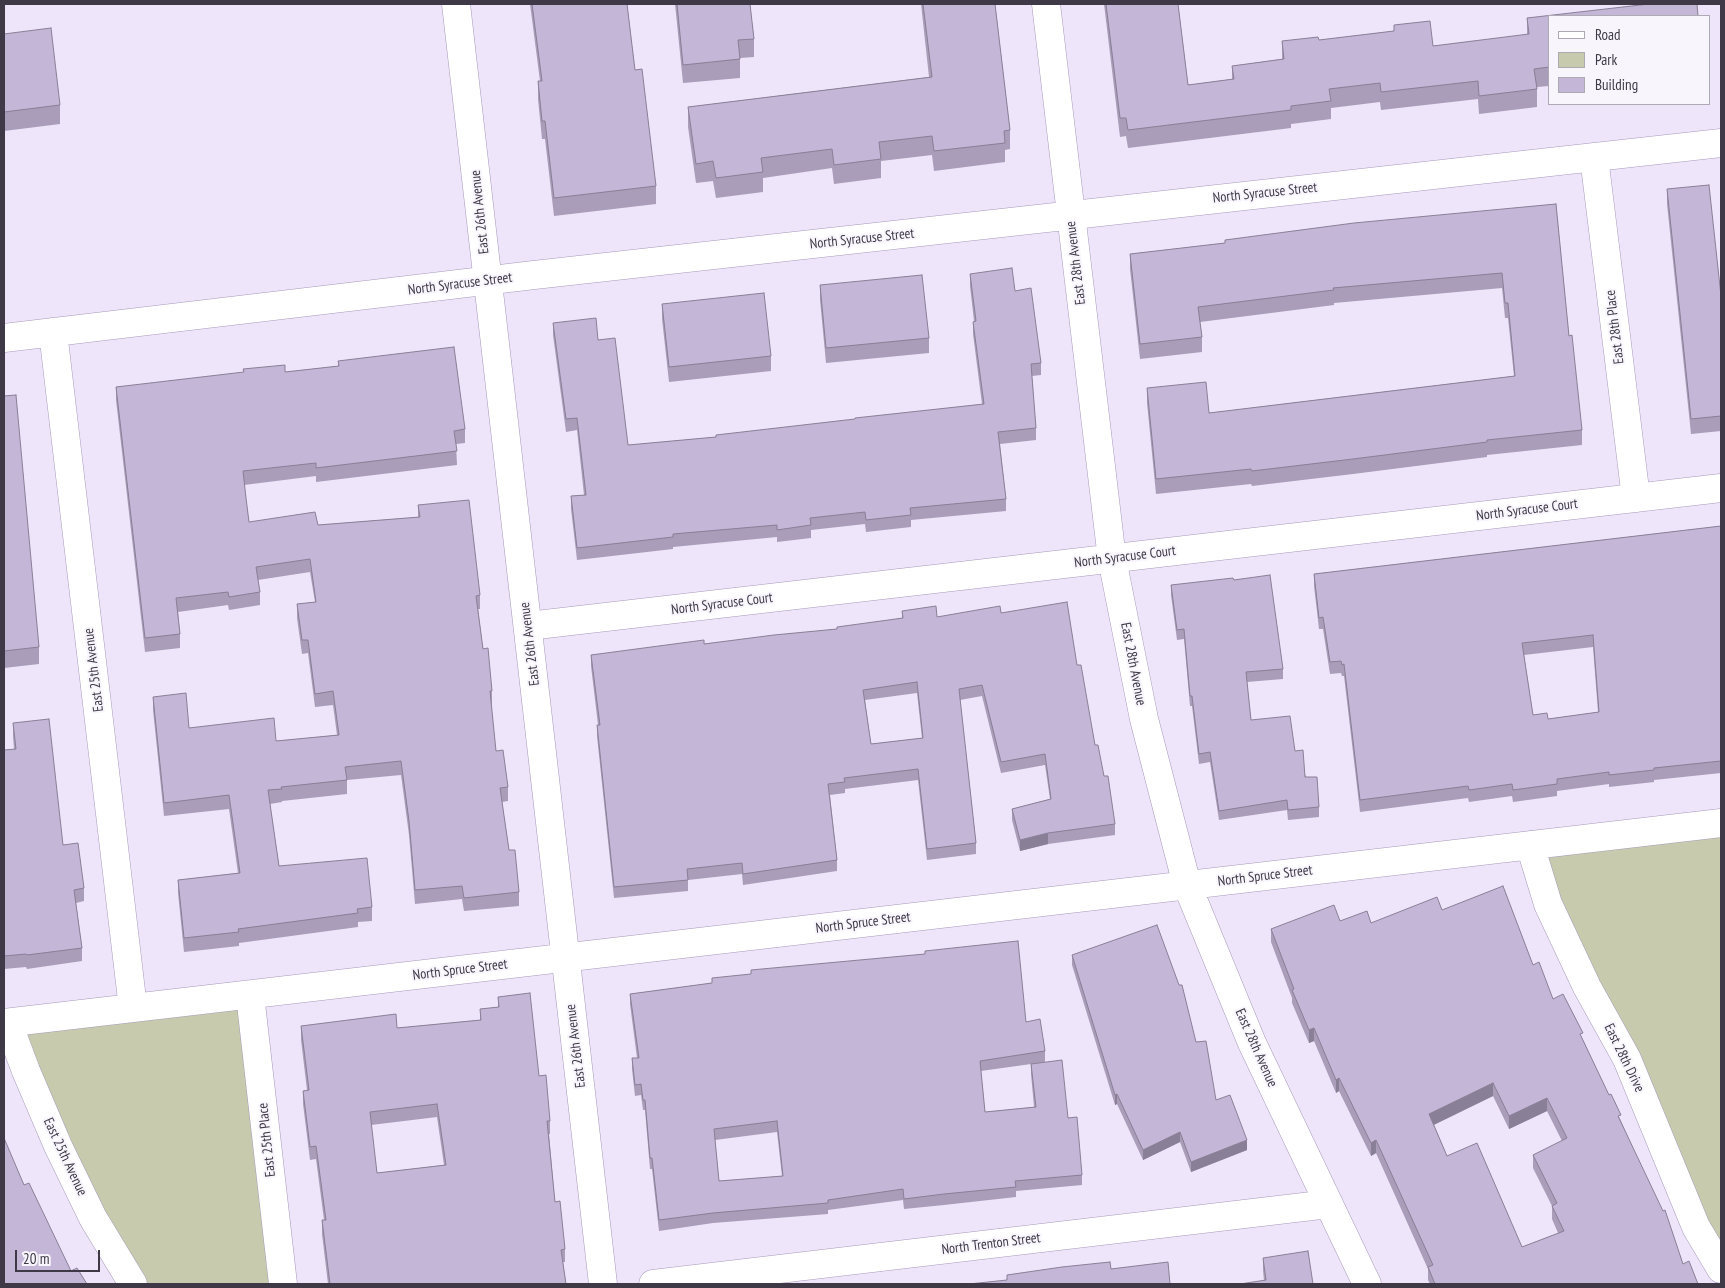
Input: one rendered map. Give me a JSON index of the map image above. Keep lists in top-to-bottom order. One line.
{"streets":{"street":["North Syracuse Street","East 26th Avenue","East 28th Avenue","East 28th Place","North Syracuse Court","East 25th Avenue","North Spruce Street","East 28th Drive","East 25th Place","North Trenton Street"]},"crossings":[["North Syracuse Street","East 26th Avenue"],["North Syracuse Street","East 28th Avenue"],["North Syracuse Street","East 28th Place"],["North Syracuse Street","East 25th Avenue"],["East 26th Avenue","North Syracuse Court"],["East 26th Avenue","North Spruce Street"],["East 28th Avenue","North Syracuse Court"],["East 28th Avenue","North Spruce Street"],["East 28th Avenue","North Trenton Street"],["East 28th Place","North Syracuse Court"],["East 25th Avenue","North Spruce Street"],["North Spruce Street","East 28th Drive"],["North Spruce Street","East 25th Place"]],"legend":["Road","Park","Building"],"scale_bar":"20 m"}
